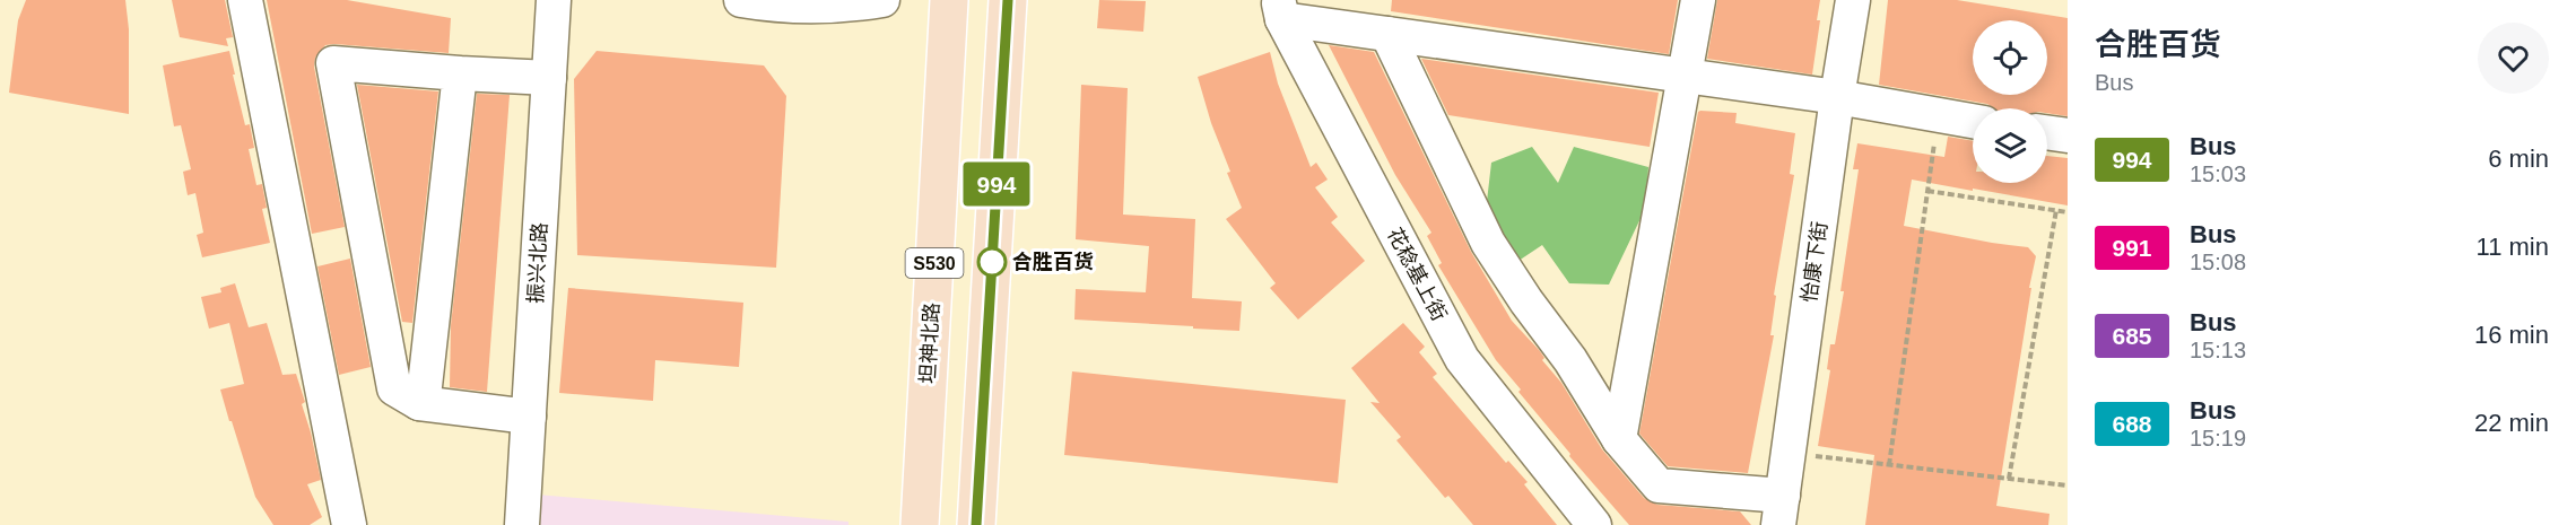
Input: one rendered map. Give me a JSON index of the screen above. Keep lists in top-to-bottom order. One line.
{"streets":{"main road":["S530","坦神北路"],"street":["怡康下街","振兴北路","花稔基上街"]},"places":["合胜百货"],"lines":["bus line 994"],"page":{"on_map":"994","heading":["合胜百货","Bus"],"list":[{"mark":"994","name":"Bus","note":"15:03","value":"6 min"},{"mark":"991","name":"Bus","note":"15:08","value":"11 min"},{"mark":"685","name":"Bus","note":"15:13","value":"16 min"},{"mark":"688","name":"Bus","note":"15:19","value":"22 min"}]}}
